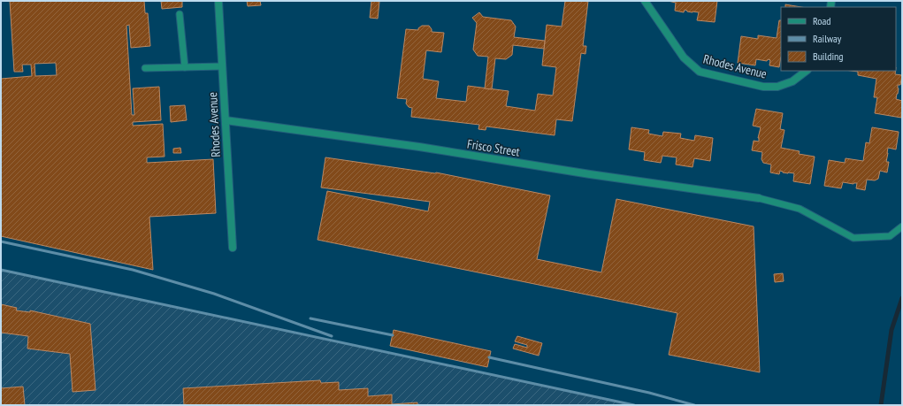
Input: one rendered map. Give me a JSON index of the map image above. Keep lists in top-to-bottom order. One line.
{"streets":{"street":["Rhodes Avenue","Frisco Street"]},"crossings":[["Rhodes Avenue","Frisco Street"]],"legend":["Road","Railway","Building"]}
